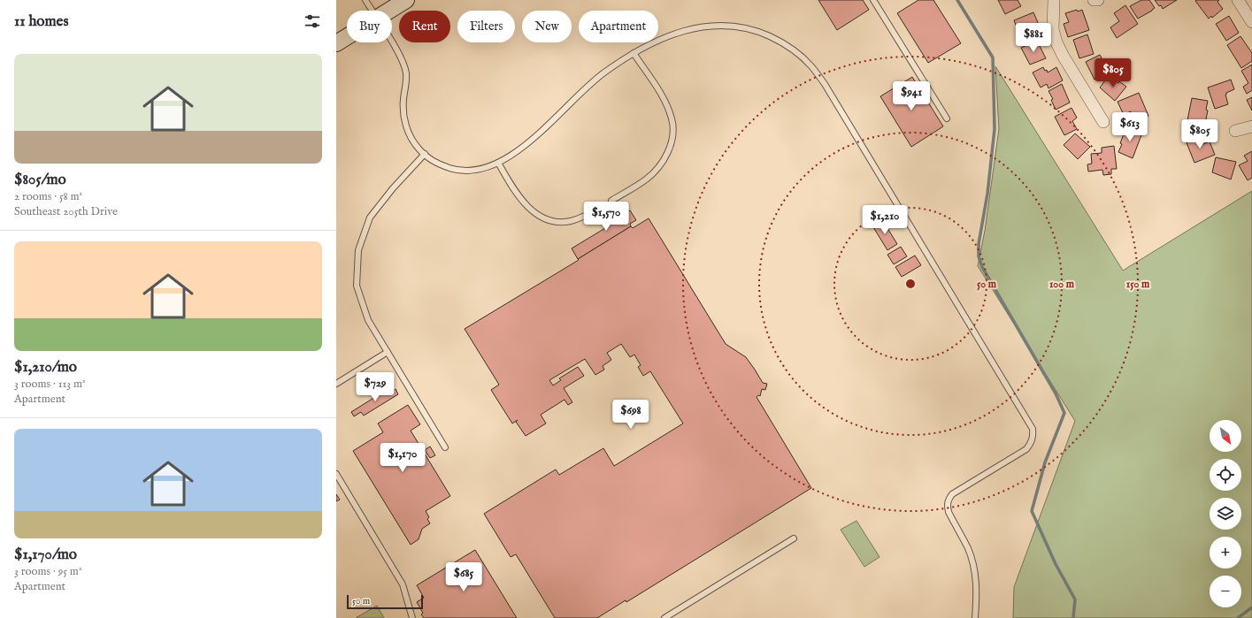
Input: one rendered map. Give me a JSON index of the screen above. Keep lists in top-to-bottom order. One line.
{"scale_bar":"50 m","north":"bottom right","page":{"heading":"11 homes","chip":["Buy","Rent","Filters","New","Apartment"],"price":["$881","$805","$941","$613","$805","$1,570","$1,210","$729","$698","$1,170","$685"],"list":[{"name":"$805/mo","note":"2 rooms · 58 m² · Southeast 205th Drive"},{"name":"$1,210/mo","note":"3 rooms · 113 m² · Apartment"},{"name":"$1,170/mo","note":"3 rooms · 95 m² · Apartment"}],"map_buttons":["+","−"],"scale":"50 m"},"rings":["50 m","100 m","150 m"]}
